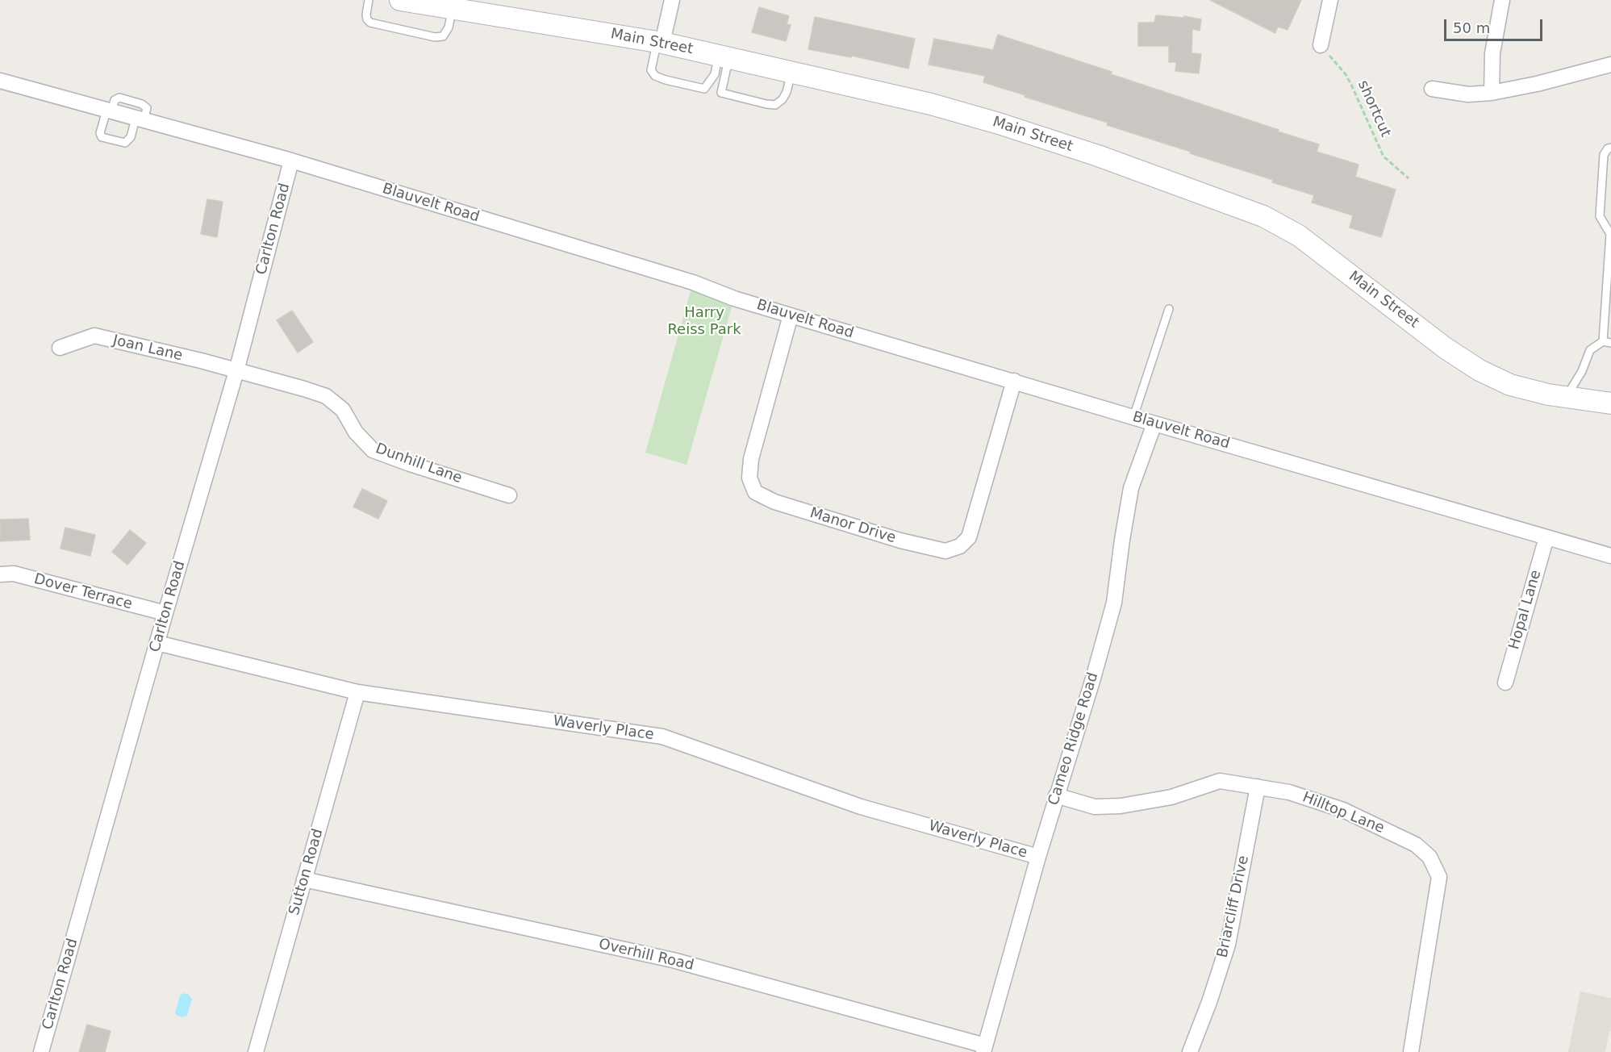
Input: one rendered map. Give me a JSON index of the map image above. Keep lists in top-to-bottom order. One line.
{"streets":{"main road":["Main Street"],"street":["Blauvelt Road","Carlton Road","Joan Lane","Dunhill Lane","Manor Drive","Dover Terrace","Hopal Lane","Waverly Place","Cameo Ridge Road","Hilltop Lane","Sutton Road","Briarcliff Drive","Overhill Road"],"path":["shortcut"]},"crossings":[["Blauvelt Road","Carlton Road"],["Blauvelt Road","Manor Drive"],["Blauvelt Road","Hopal Lane"],["Blauvelt Road","Cameo Ridge Road"],["Carlton Road","Joan Lane"],["Carlton Road","Dunhill Lane"],["Carlton Road","Dover Terrace"],["Carlton Road","Waverly Place"],["Joan Lane","Dunhill Lane"],["Waverly Place","Cameo Ridge Road"],["Waverly Place","Sutton Road"],["Cameo Ridge Road","Hilltop Lane"],["Cameo Ridge Road","Overhill Road"],["Hilltop Lane","Briarcliff Drive"],["Sutton Road","Overhill Road"]],"parks":["Harry Reiss Park"],"scale_bar":"50 m"}
